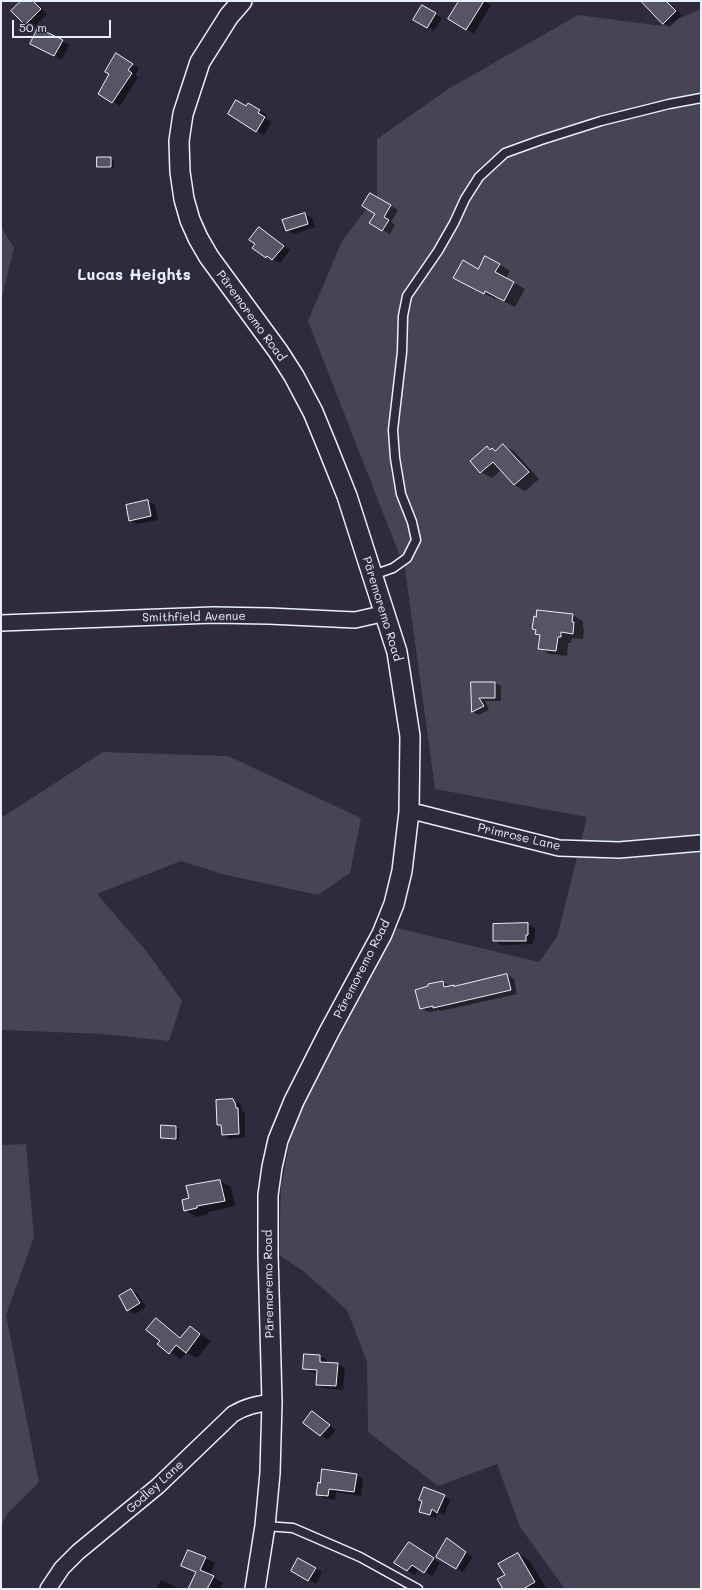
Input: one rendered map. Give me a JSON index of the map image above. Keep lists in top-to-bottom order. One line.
{"streets":{"street":["Pāremoremo Road","Smithfield Avenue","Primrose Lane","Godley Lane"]},"crossings":[["Pāremoremo Road","Smithfield Avenue"],["Pāremoremo Road","Primrose Lane"],["Pāremoremo Road","Godley Lane"]],"districts":["Lucas Heights"],"scale_bar":"50 m"}
